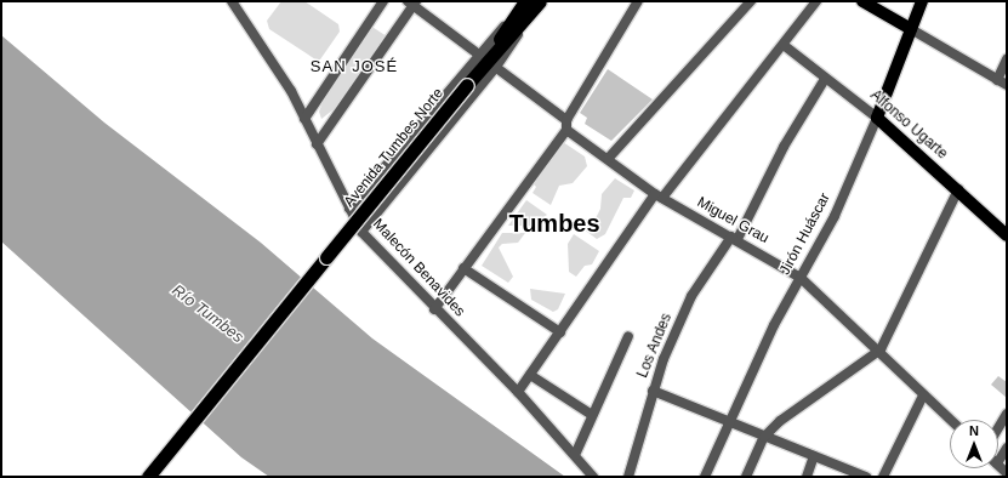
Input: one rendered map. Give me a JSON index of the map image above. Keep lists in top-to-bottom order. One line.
{"streets":{"highway":["Avenida Tumbes Norte"],"main road":["Alfonso Ugarte","Jirón Huáscar"],"street":["Miguel Grau","Malecón Benavides","Los Andes"]},"crossings":[["Alfonso Ugarte","Jirón Huáscar"],["Alfonso Ugarte","Los Andes"],["Avenida Tumbes Norte","Miguel Grau"],["Miguel Grau","Jirón Huáscar"],["Miguel Grau","Los Andes"]],"districts":["SAN JOSÉ","Tumbes"],"water":["Río Tumbes"],"north":"top"}
